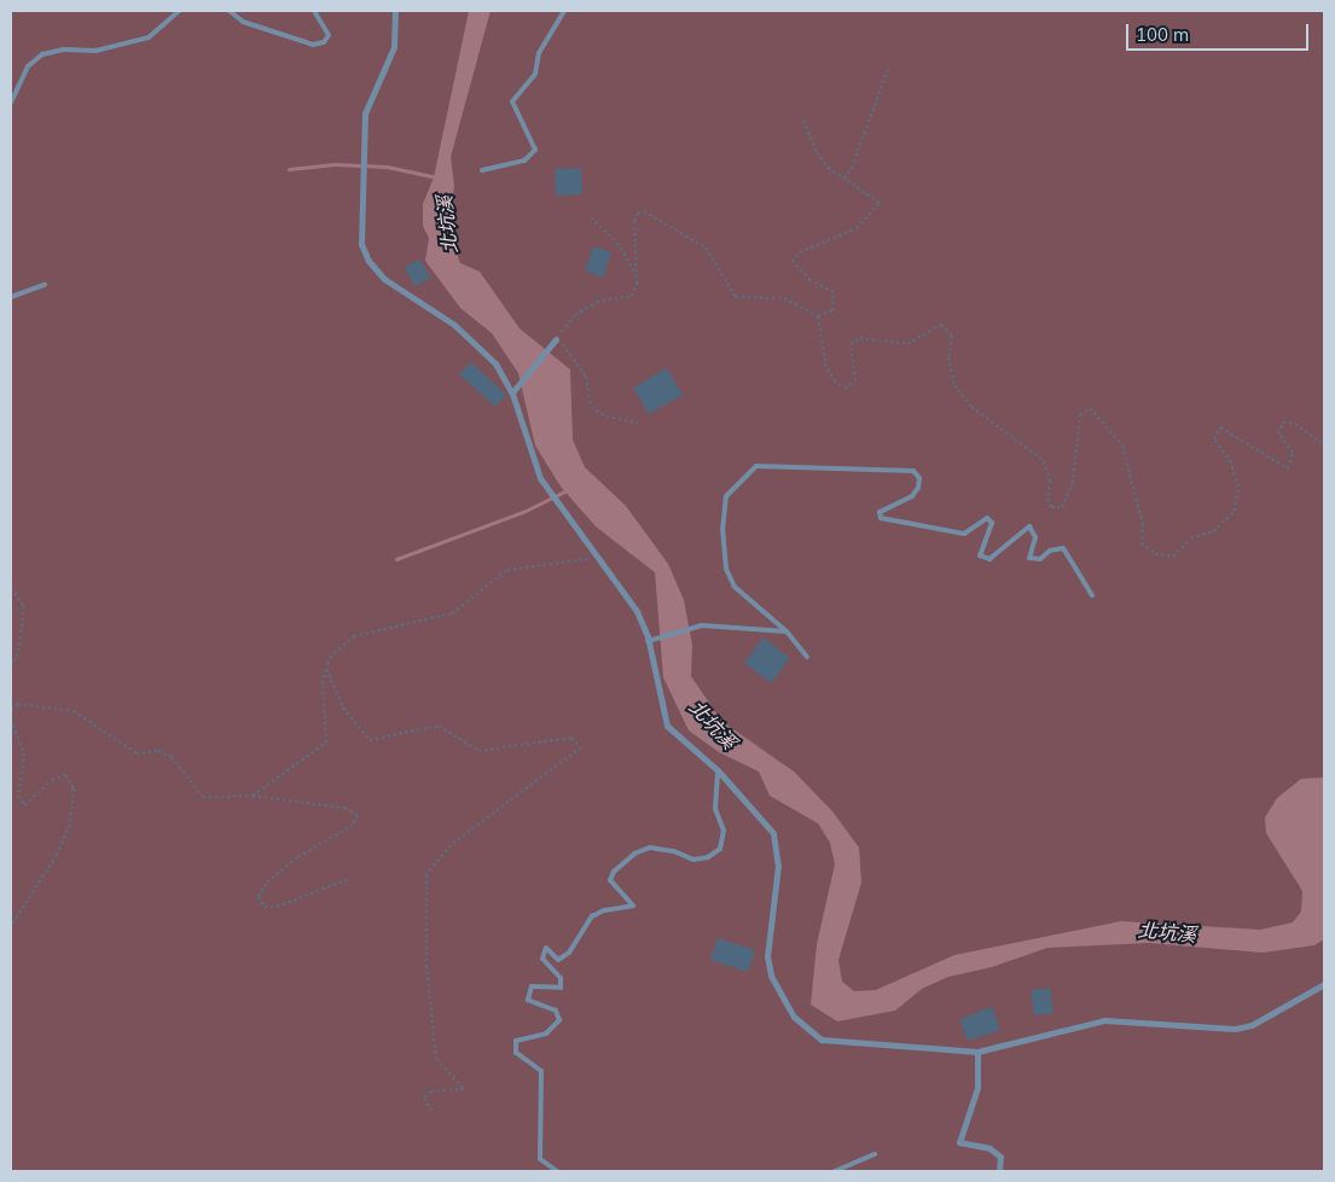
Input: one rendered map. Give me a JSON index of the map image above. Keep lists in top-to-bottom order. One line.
{"water":["北坑溪"],"scale_bar":"100 m"}
